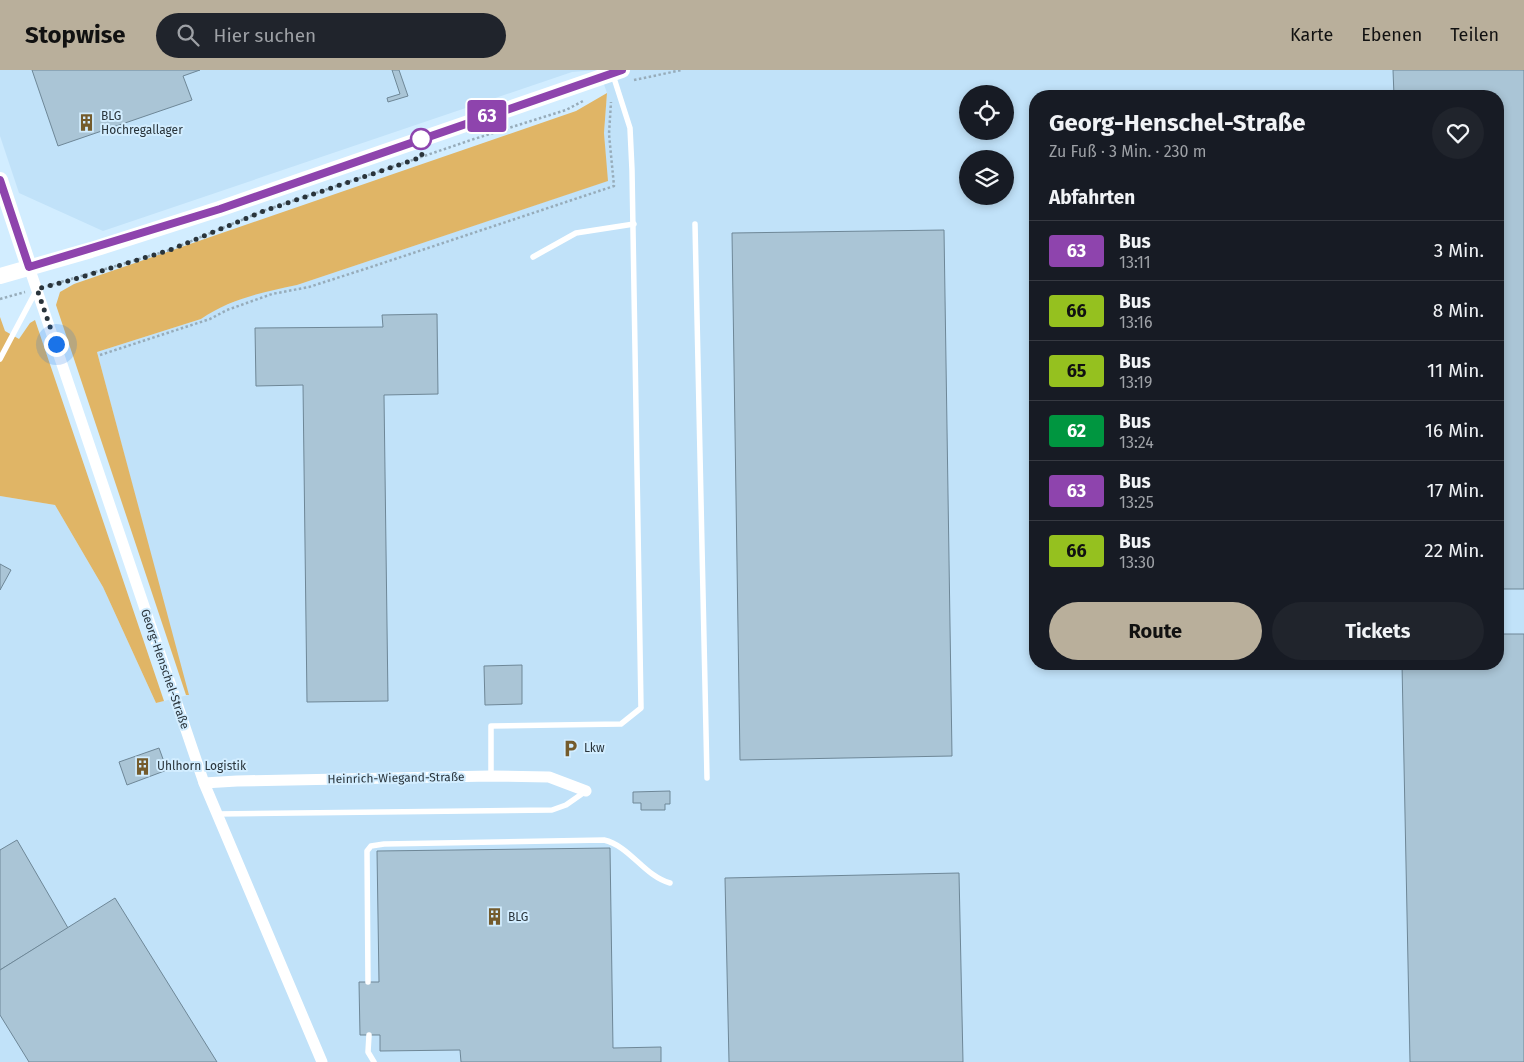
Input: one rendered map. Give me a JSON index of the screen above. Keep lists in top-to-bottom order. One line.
{"streets":{"street":["Georg-Henschel-Straße","Heinrich-Wiegand-Straße"]},"crossings":[["Georg-Henschel-Straße","Heinrich-Wiegand-Straße"]],"places":{"building":["BLG Hochregallager","Uhlhorn Logistik","BLG"],"parking":["Lkw"]},"lines":["bus line 63"],"page":{"header":"Stopwise","search":"Hier suchen","nav":["Karte","Ebenen","Teilen"],"on_map":"63","heading":[["Georg-Henschel-Straße","Zu Fuß · 3 Min. · 230 m"],"Abfahrten"],"list":[{"mark":"63","name":"Bus","note":"13:11","value":"3 Min."},{"mark":"66","name":"Bus","note":"13:16","value":"8 Min."},{"mark":"65","name":"Bus","note":"13:19","value":"11 Min."},{"mark":"62","name":"Bus","note":"13:24","value":"16 Min."},{"mark":"63","name":"Bus","note":"13:25","value":"17 Min."},{"mark":"66","name":"Bus","note":"13:30","value":"22 Min."}],"buttons":["Route","Tickets"]}}
